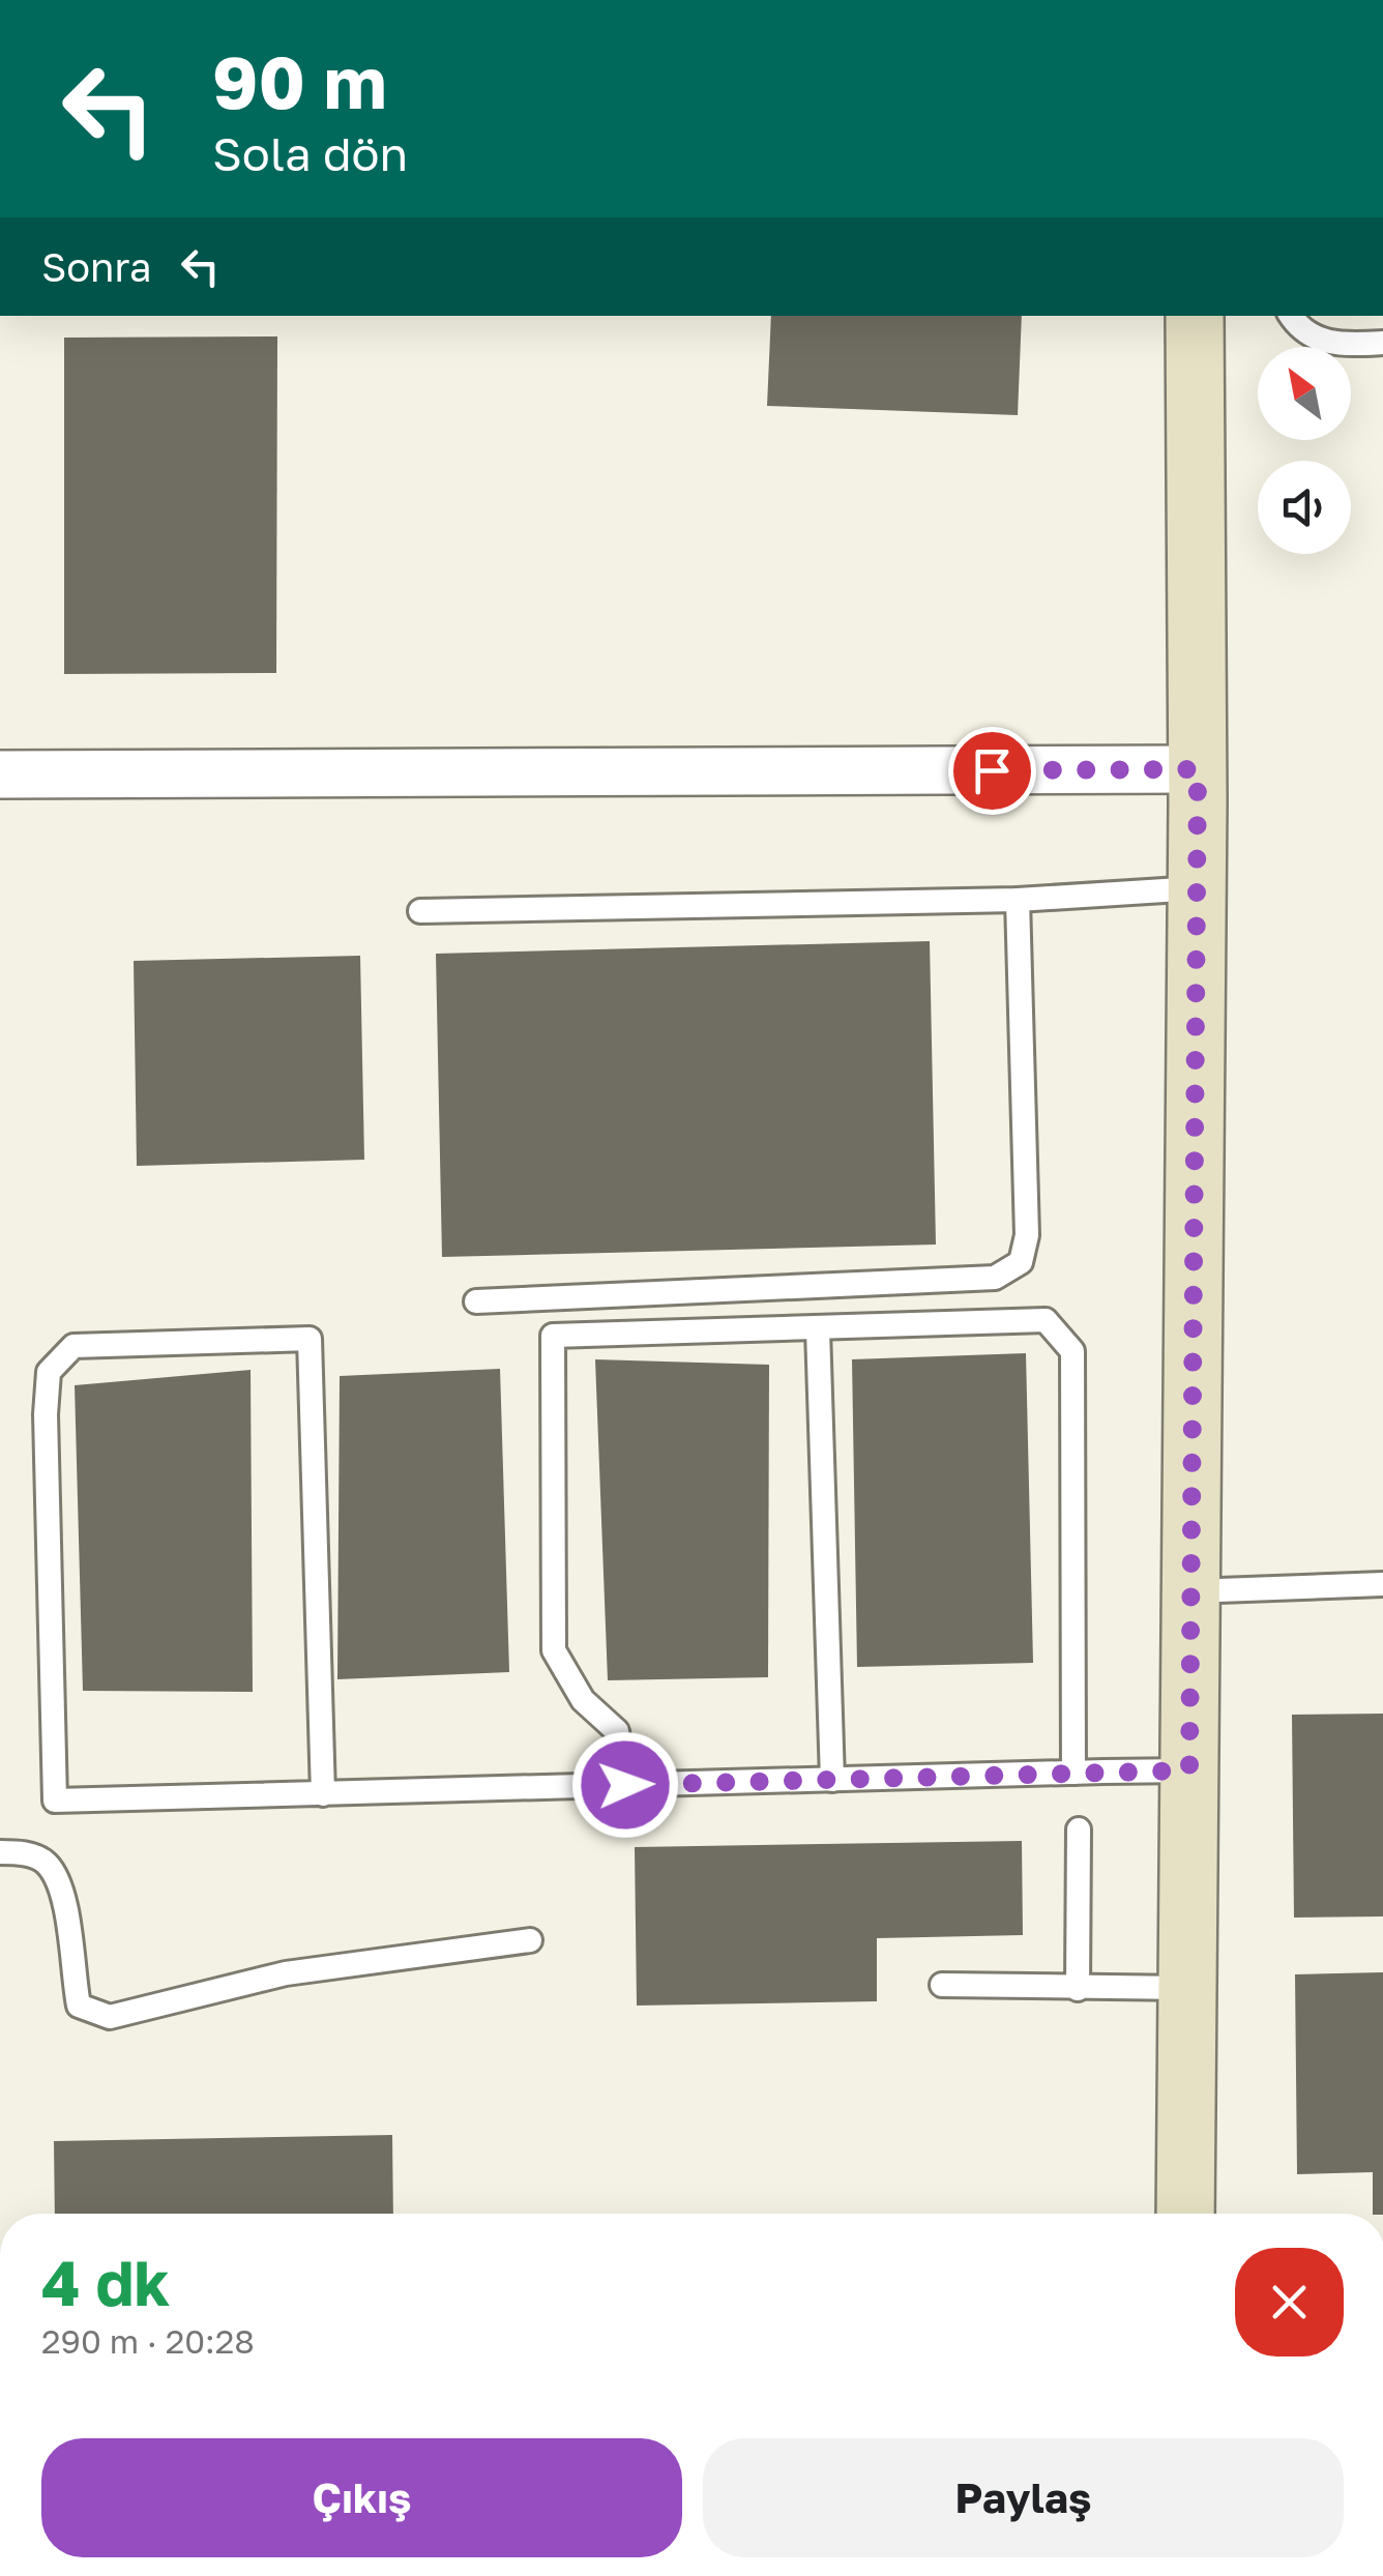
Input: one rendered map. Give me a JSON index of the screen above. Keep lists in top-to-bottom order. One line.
{"north":"top left","page":{"turn":["90 m","Sola dön"],"then":"Sonra","heading":["4 dk","290 m · 20:28"],"buttons":["Çıkış","Paylaş"]}}
